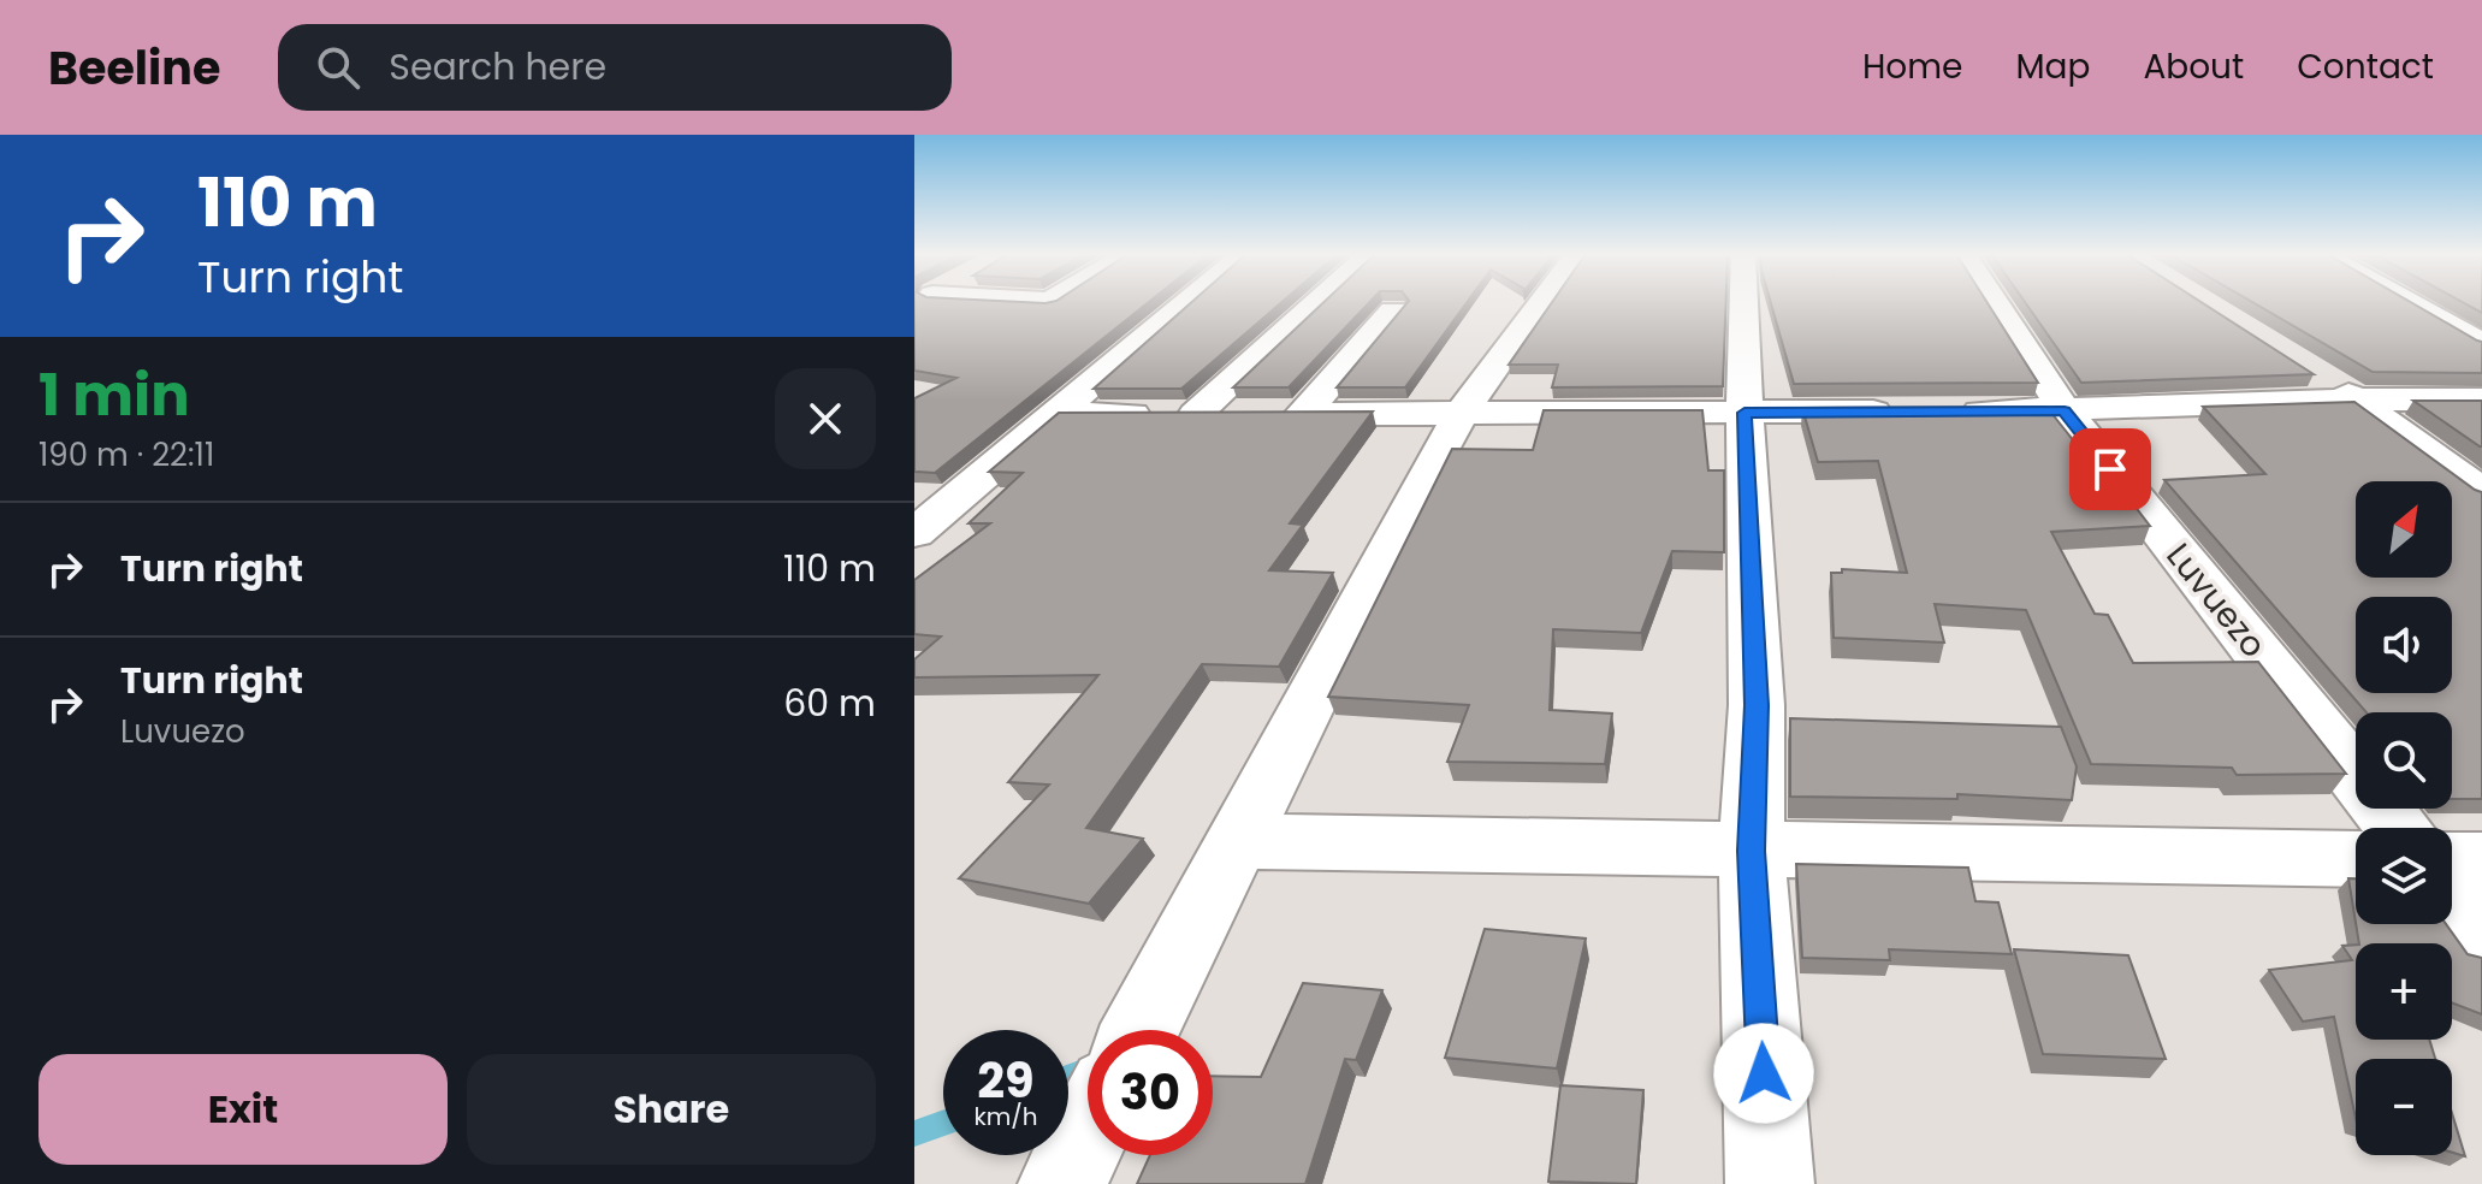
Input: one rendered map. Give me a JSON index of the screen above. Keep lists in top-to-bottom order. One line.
{"streets":{"street":["Luvuezo"]},"north":"top right","page":{"header":"Beeline","search":"Search here","nav":["Home","Map","About","Contact"],"turn":["110 m","Turn right"],"heading":["1 min","190 m · 22:11"],"map_buttons":["+","−"],"list":[{"name":"Turn right","value":"110 m"},{"name":"Turn right","note":"Luvuezo","value":"60 m"}],"speed":"29 km/h","limit":"30","buttons":["Exit","Share"]}}
